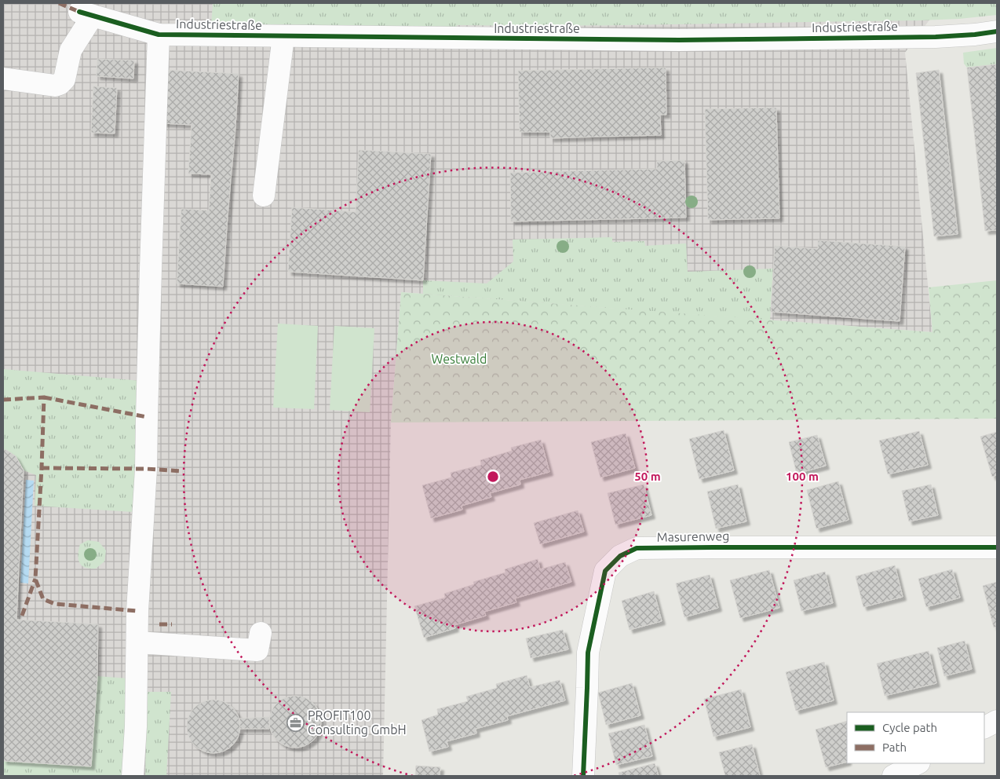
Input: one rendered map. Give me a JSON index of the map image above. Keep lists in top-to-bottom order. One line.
{"streets":{"street":["Industriestraße","Masurenweg"]},"parks":["Westwald"],"places":{"office":["PROFIT100 Consulting GmbH"]},"legend":["Cycle path","Path"],"rings":["50 m","100 m"]}
